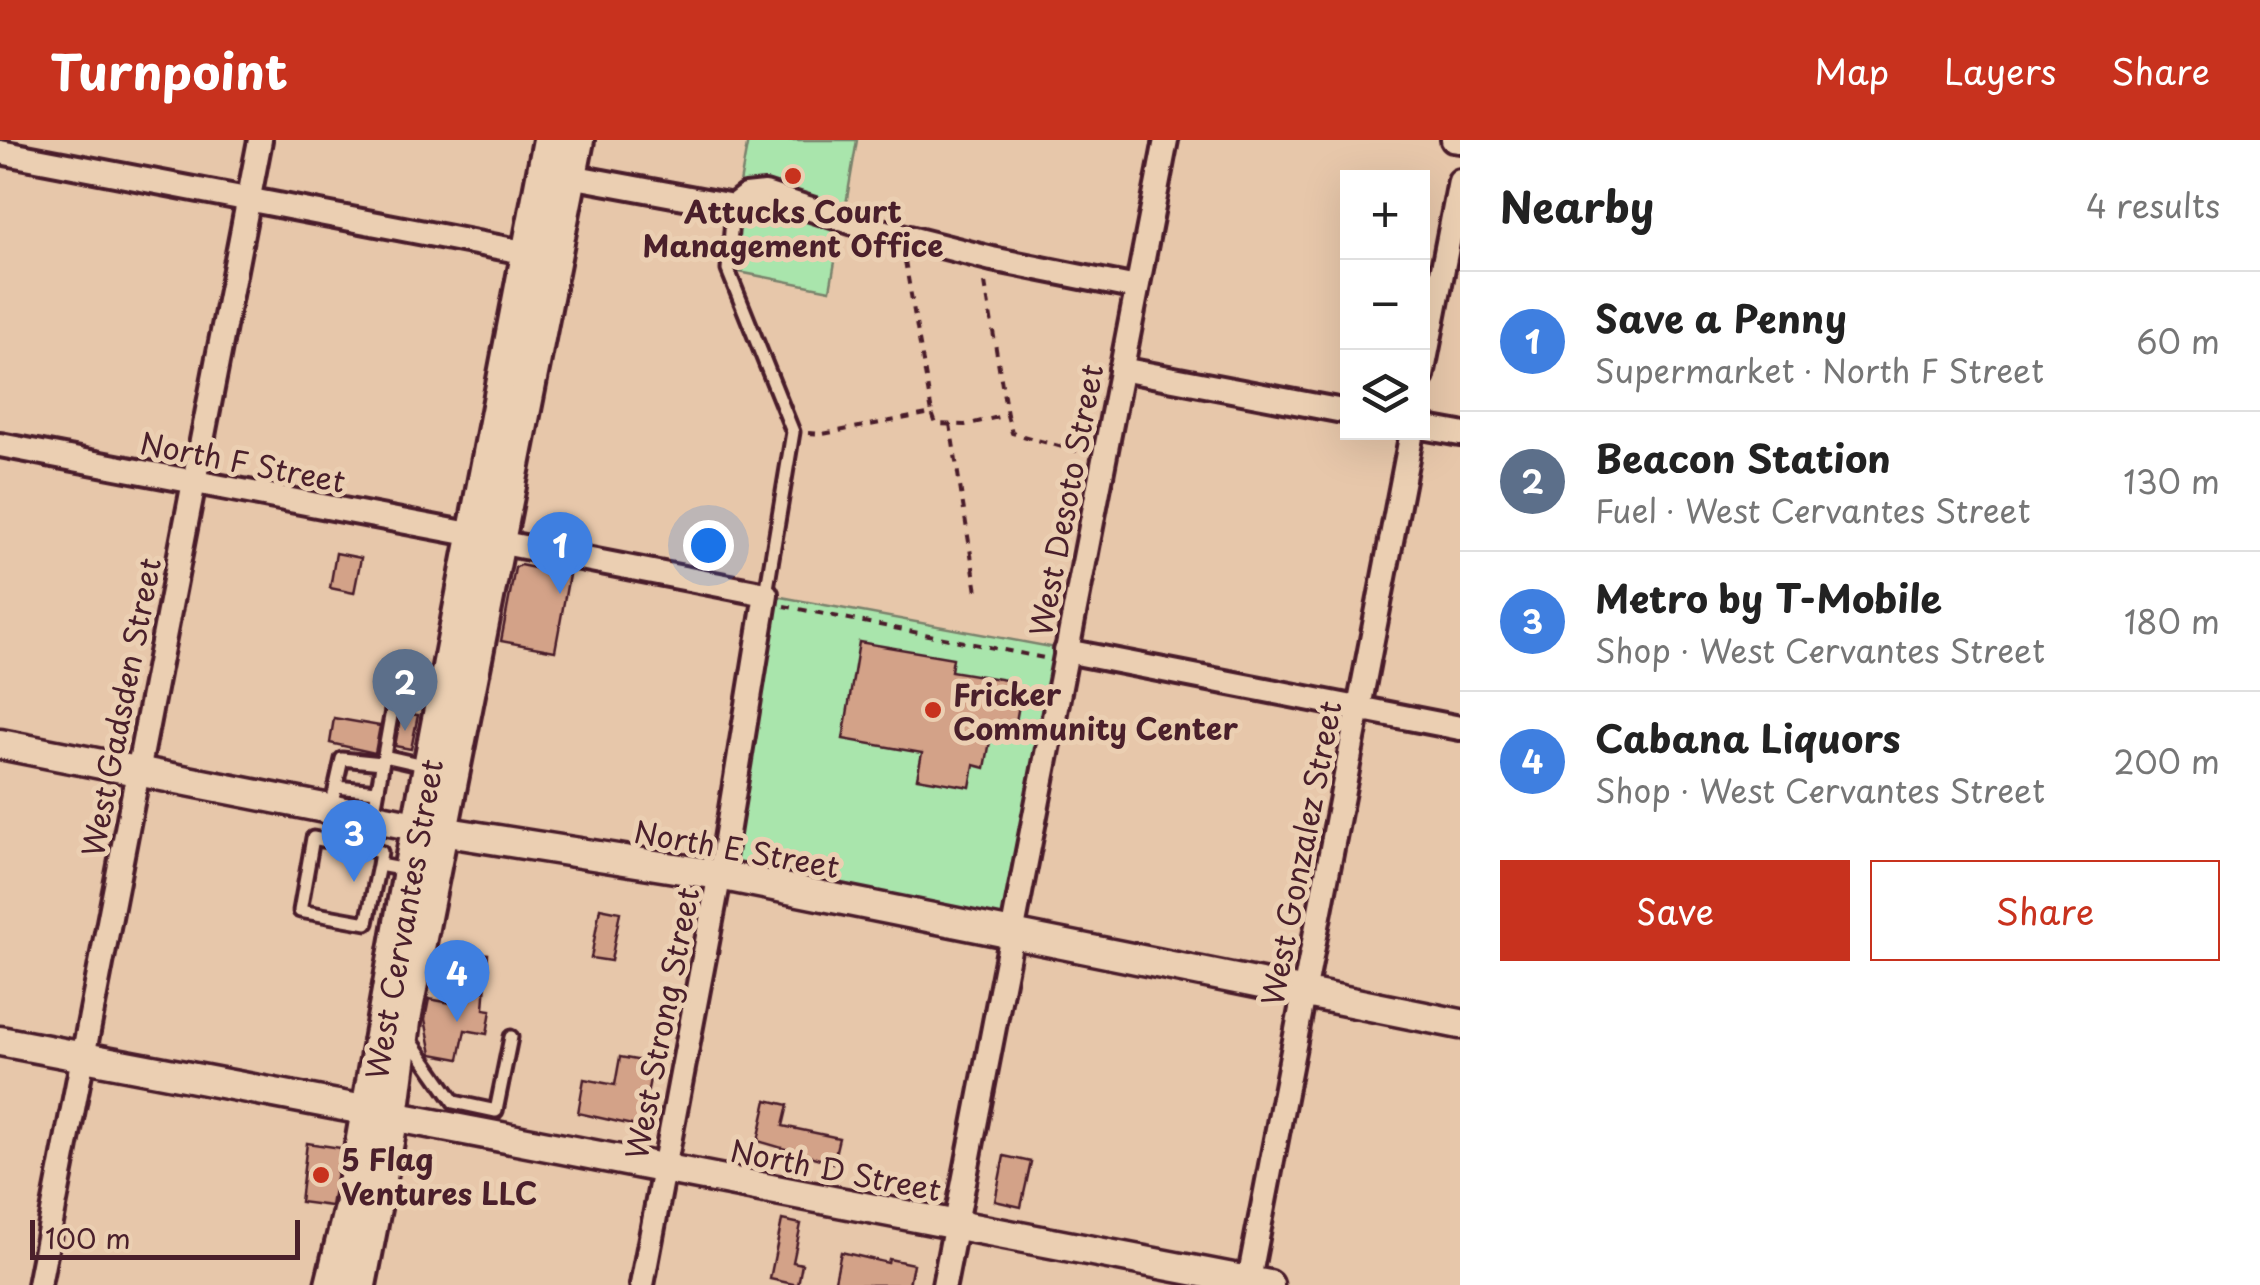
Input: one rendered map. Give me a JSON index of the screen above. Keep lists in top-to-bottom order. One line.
{"streets":{"main road":["West Cervantes Street"],"street":["North F Street","West Desoto Street","West Gadsden Street","North E Street","West Gonzalez Street","West Strong Street","North D Street"]},"crossings":[["North F Street","West Gadsden Street"],["North F Street","West Cervantes Street"],["North F Street","West Strong Street"],["West Desoto Street","North E Street"],["West Desoto Street","North D Street"],["West Gadsden Street","North E Street"],["West Gadsden Street","North D Street"],["North E Street","West Gonzalez Street"],["North E Street","West Cervantes Street"],["North E Street","West Strong Street"],["West Gonzalez Street","North D Street"],["West Cervantes Street","North D Street"],["West Strong Street","North D Street"]],"places":["Attucks Court Management Office","Fricker Community Center","5 Flag Ventures LLC"],"scale_bar":"100 m","page":{"header":"Turnpoint","nav":["Map","Layers","Share"],"heading":["Nearby","4 results"],"map_buttons":["+","−"],"list":[{"mark":"1","name":"Save a Penny","note":"Supermarket · North F Street","value":"60 m"},{"mark":"2","name":"Beacon Station","note":"Fuel · West Cervantes Street","value":"130 m"},{"mark":"3","name":"Metro by T-Mobile","note":"Shop · West Cervantes Street","value":"180 m"},{"mark":"4","name":"Cabana Liquors","note":"Shop · West Cervantes Street","value":"200 m"}],"pins":["1","2","3","4"],"buttons":["Save","Share"],"scale":"100 m"}}
